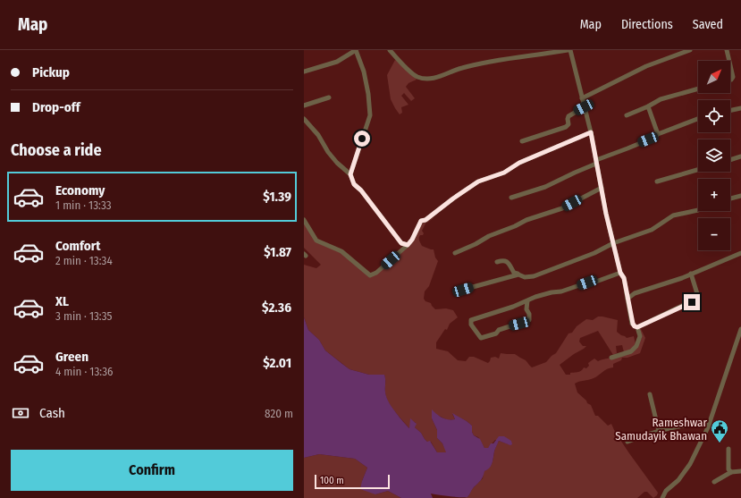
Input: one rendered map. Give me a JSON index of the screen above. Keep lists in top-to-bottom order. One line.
{"places":{"public building":["Rameshwar Samudayik Bhawan"]},"scale_bar":"100 m","north":"top right","page":{"header":"Map","nav":["Map","Directions","Saved"],"banner":["Pickup","Drop-off"],"map_buttons":["+","−"],"heading":"Choose a ride","list":[{"name":"Economy","note":"1 min · 13:33","value":"$1.39"},{"name":"Comfort","note":"2 min · 13:34","value":"$1.87"},{"name":"XL","note":"3 min · 13:35","value":"$2.36"},{"name":"Green","note":"4 min · 13:36","value":"$2.01"}],"pay":["Cash","820 m"],"buttons":"Confirm","scale":"100 m"}}
